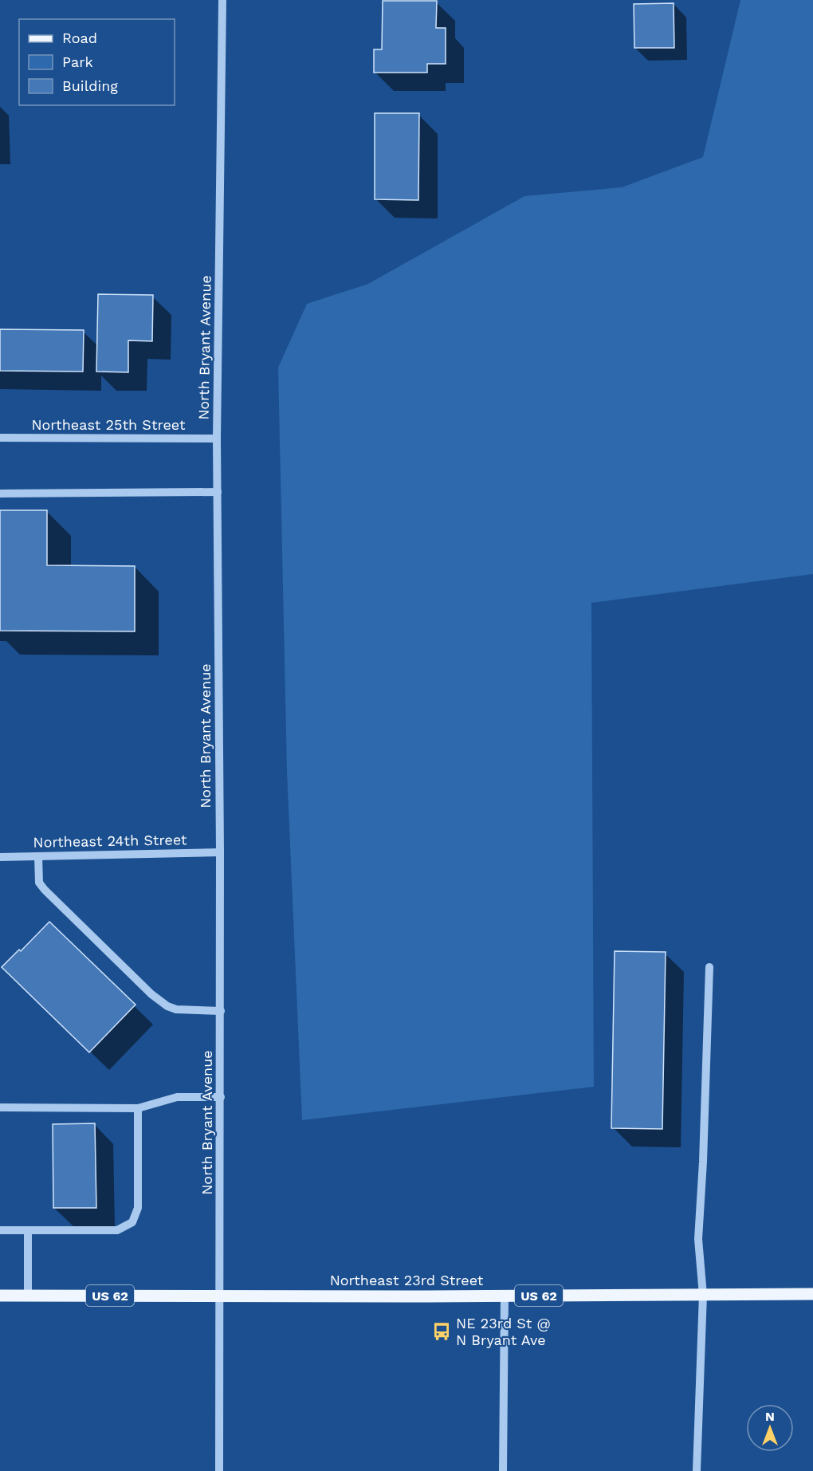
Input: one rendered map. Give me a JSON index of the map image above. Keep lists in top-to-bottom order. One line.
{"streets":{"main road":["Northeast 23rd Street","US 62"],"street":["North Bryant Avenue","Northeast 25th Street","Northeast 24th Street"]},"crossings":[["North Bryant Avenue","Northeast 25th Street"],["North Bryant Avenue","Northeast 24th Street"],["North Bryant Avenue","Northeast 23rd Street"]],"places":{"bus stop":["NE 23rd St @ N Bryant Ave"]},"legend":["Road","Park","Building"],"north":"top"}
